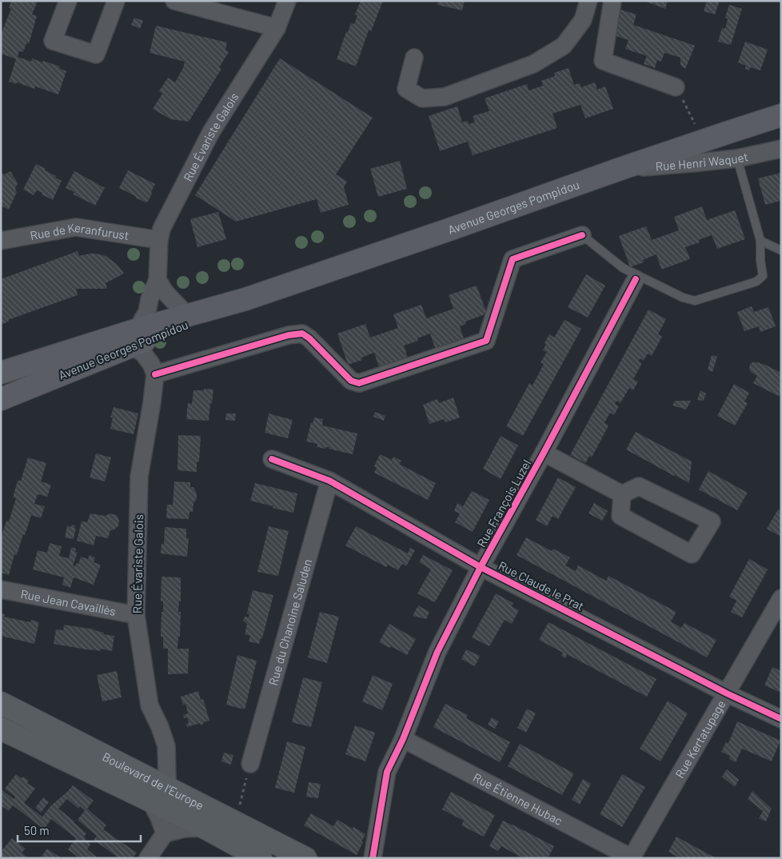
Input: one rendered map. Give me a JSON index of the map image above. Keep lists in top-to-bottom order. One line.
{"streets":{"main road":["Avenue Georges Pompidou","Boulevard de l'Europe"],"street":["Rue Évariste Galois","Rue Henri Waquet","Rue de Keranfurust","Rue François Luzel","Rue Claude le Prat","Rue Jean Cavaillès","Rue du Chanoine Saluden","Rue Kertatupage","Rue Étienne Hubac"]},"crossings":[["Rue Évariste Galois","Avenue Georges Pompidou"],["Rue Évariste Galois","Rue de Keranfurust"],["Rue Évariste Galois","Rue Jean Cavaillès"],["Rue Évariste Galois","Boulevard de l'Europe"],["Rue Henri Waquet","Avenue Georges Pompidou"],["Rue François Luzel","Rue Claude le Prat"],["Rue François Luzel","Rue Étienne Hubac"],["Rue Claude le Prat","Rue du Chanoine Saluden"],["Rue Claude le Prat","Rue Kertatupage"],["Rue Kertatupage","Rue Étienne Hubac"]],"scale_bar":"50 m"}
